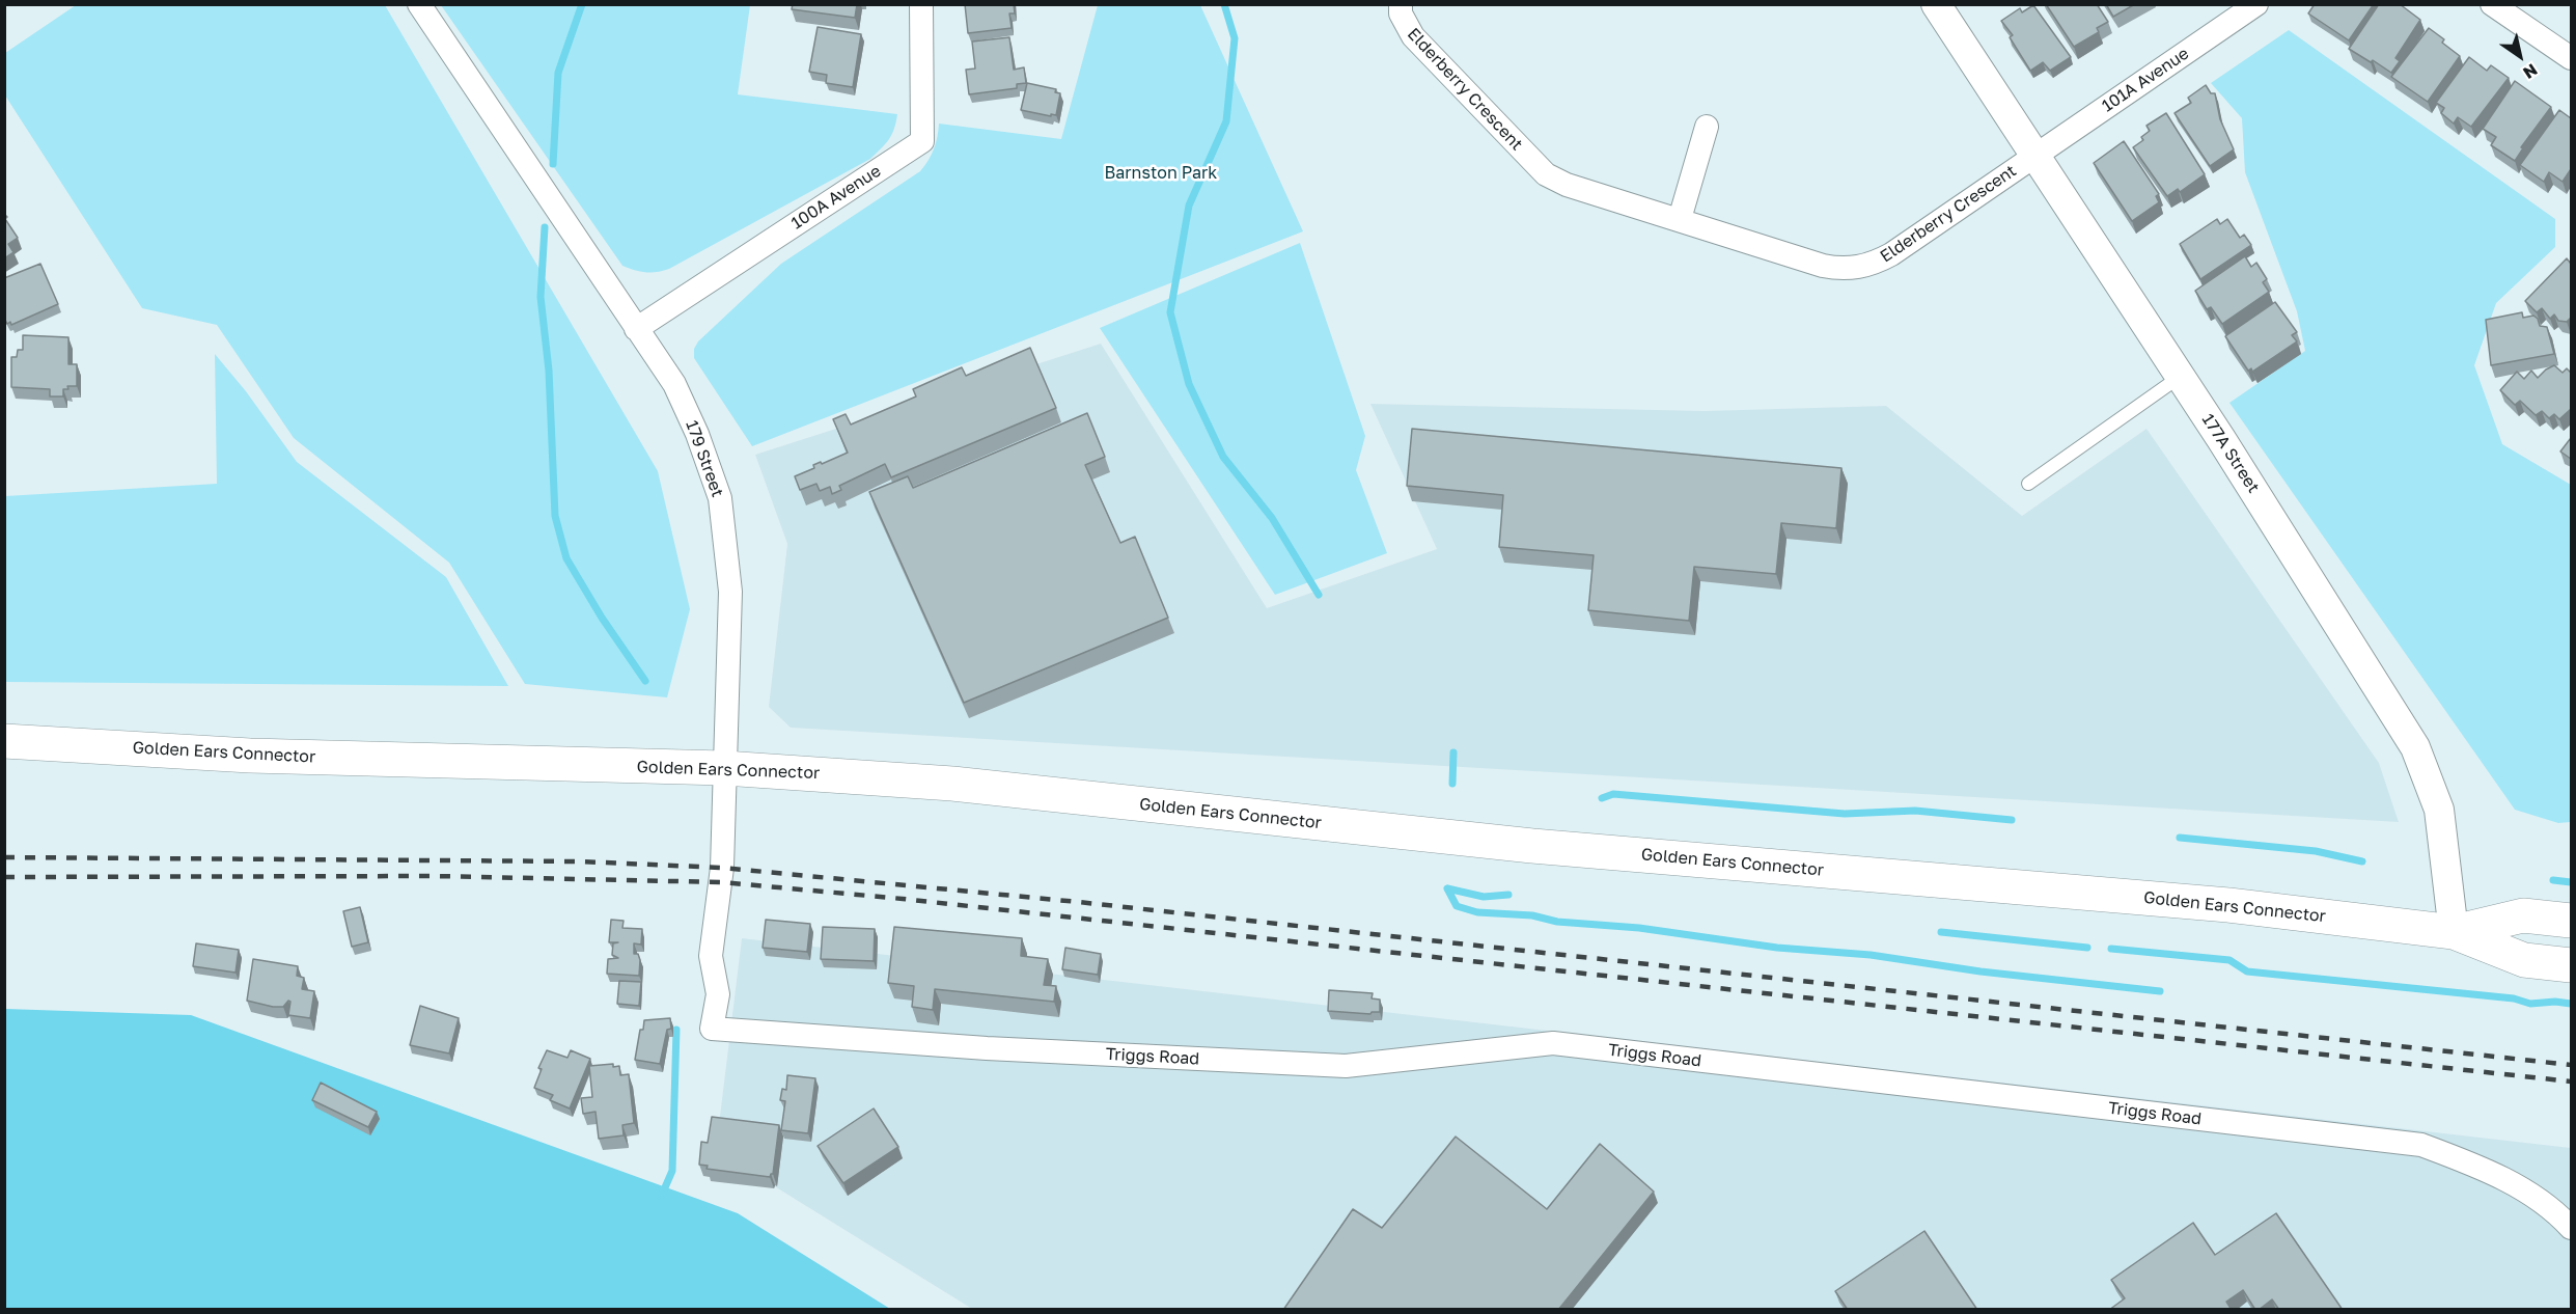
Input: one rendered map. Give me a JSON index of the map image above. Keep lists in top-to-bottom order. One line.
{"streets":{"main road":["Golden Ears Connector"],"street":["101A Avenue","Elderberry Crescent","100A Avenue","177A Street","179 Street","Triggs Road"]},"crossings":[["101A Avenue","Elderberry Crescent"],["101A Avenue","177A Street"],["Elderberry Crescent","177A Street"],["100A Avenue","179 Street"],["177A Street","Golden Ears Connector"],["179 Street","Golden Ears Connector"],["179 Street","Triggs Road"]],"parks":["Barnston Park"],"north":"bottom right"}
